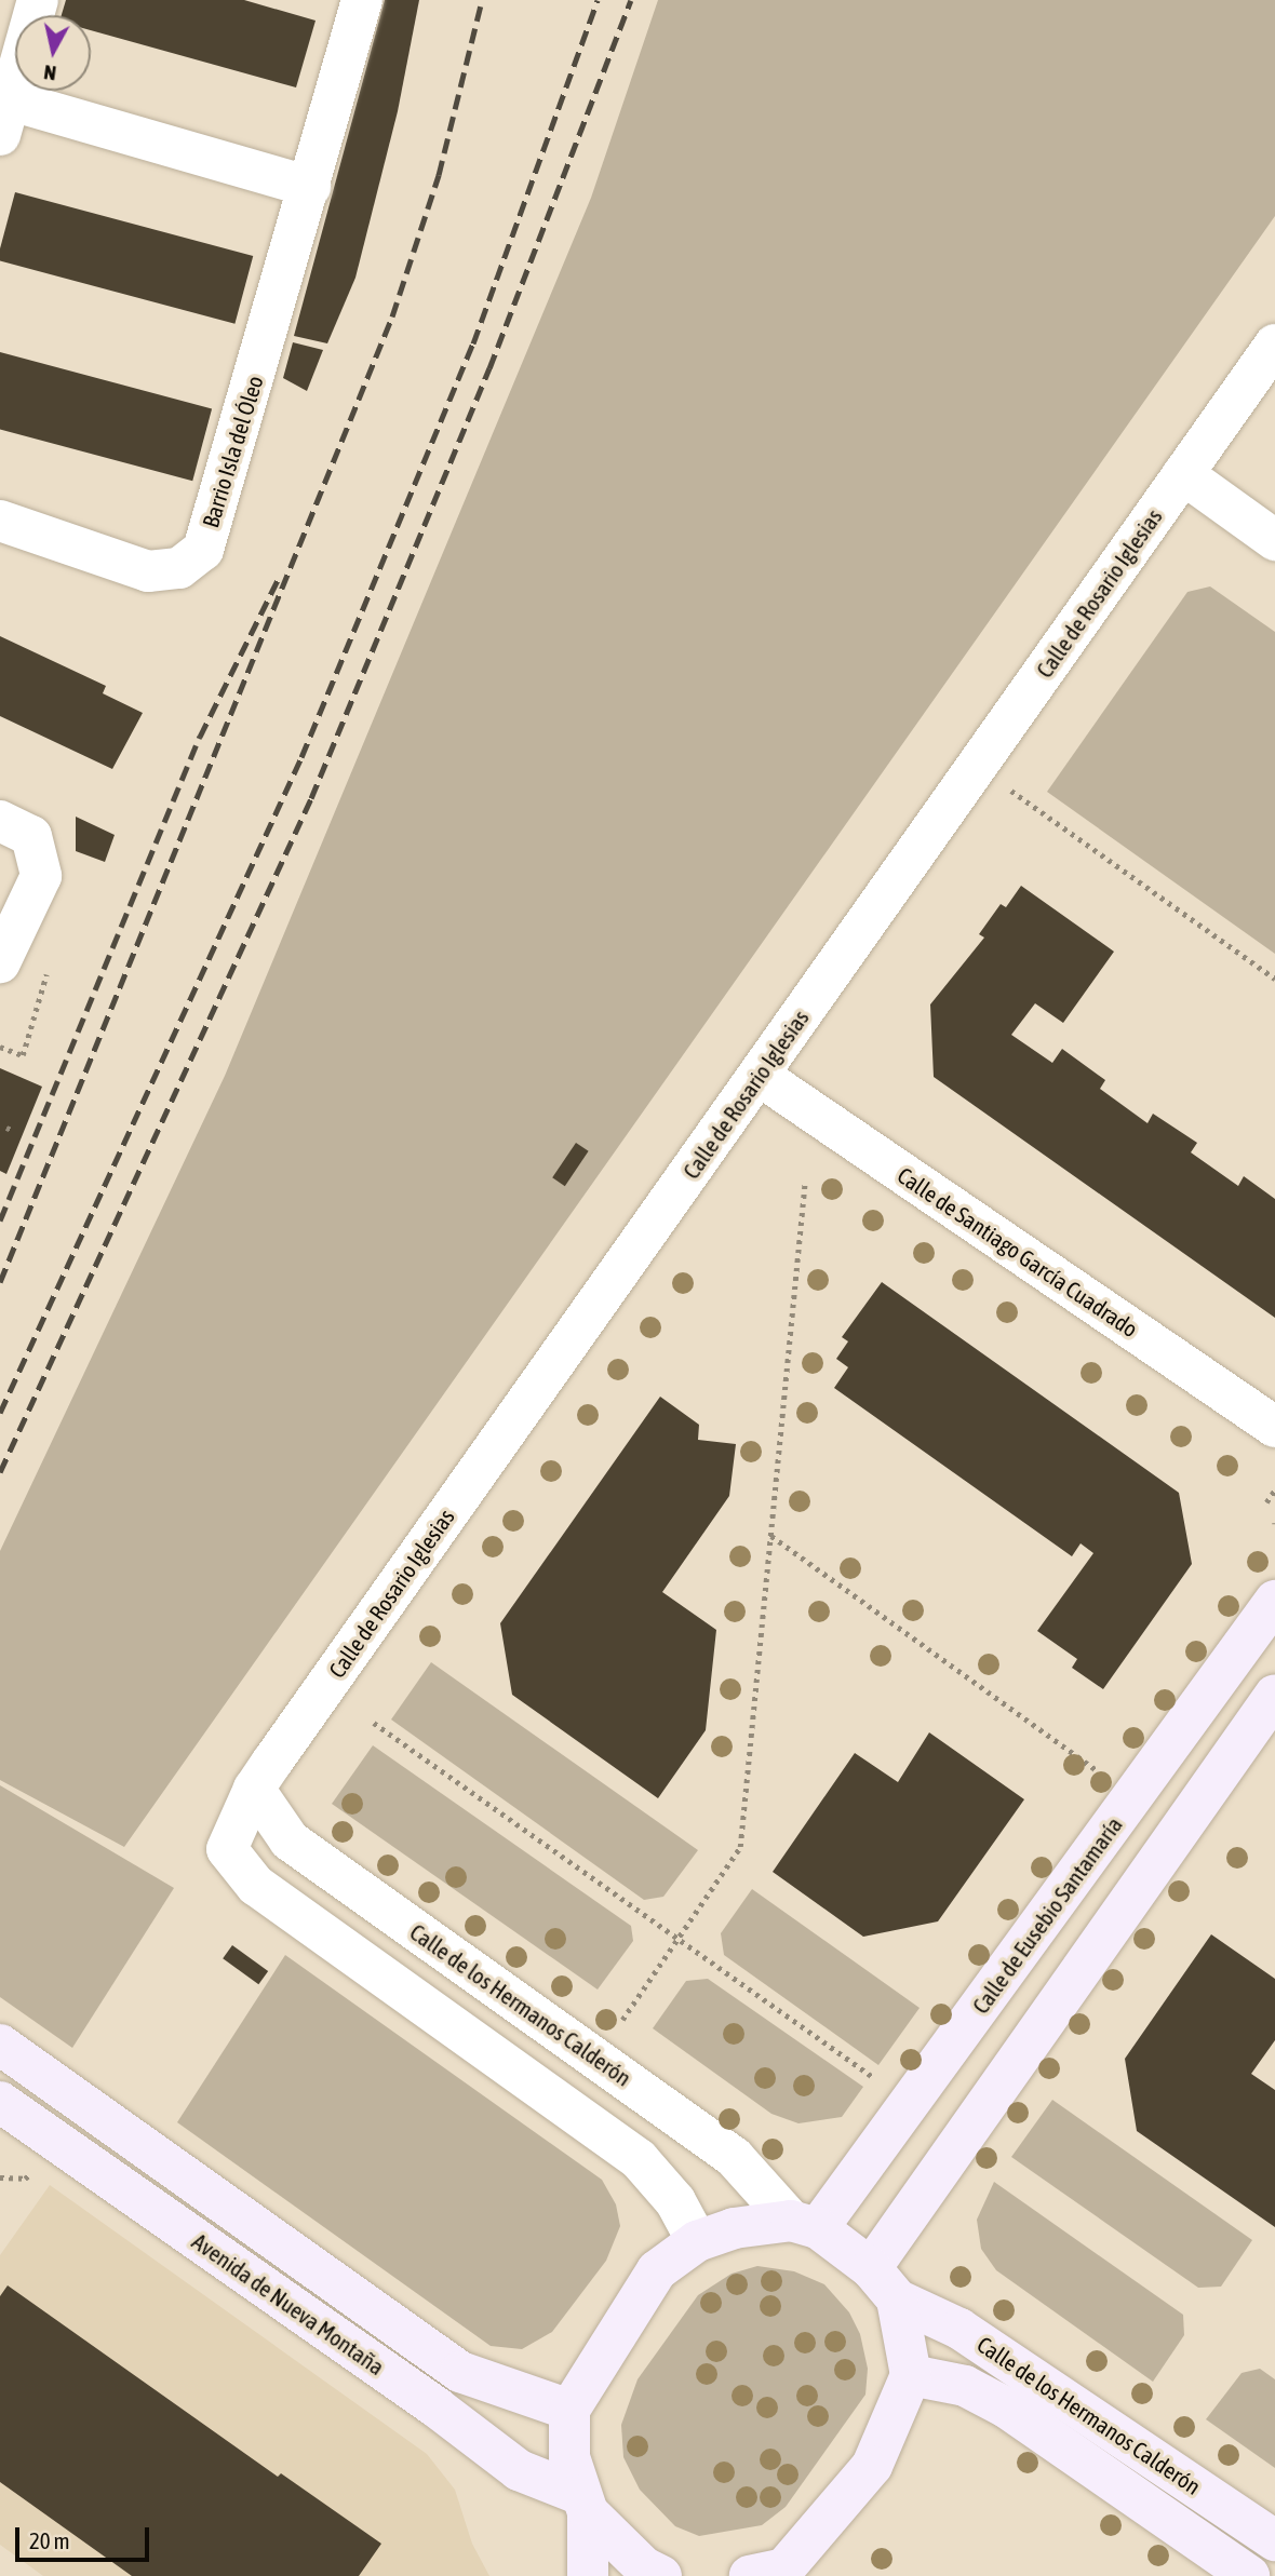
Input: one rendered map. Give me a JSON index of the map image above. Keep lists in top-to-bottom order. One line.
{"streets":{"main road":["Calle de Eusebio Santamaría","Calle de los Hermanos Calderón","Avenida de Nueva Montaña"],"street":["Barrio Isla del Óleo","Calle de Rosario Iglesias","Calle de Santiago García Cuadrado"]},"crossings":[["Calle de Rosario Iglesias","Calle de Santiago García Cuadrado"],["Calle de Rosario Iglesias","Calle de los Hermanos Calderón"],["Calle de Eusebio Santamaría","Calle de los Hermanos Calderón"]],"scale_bar":"20 m","north":"bottom"}
